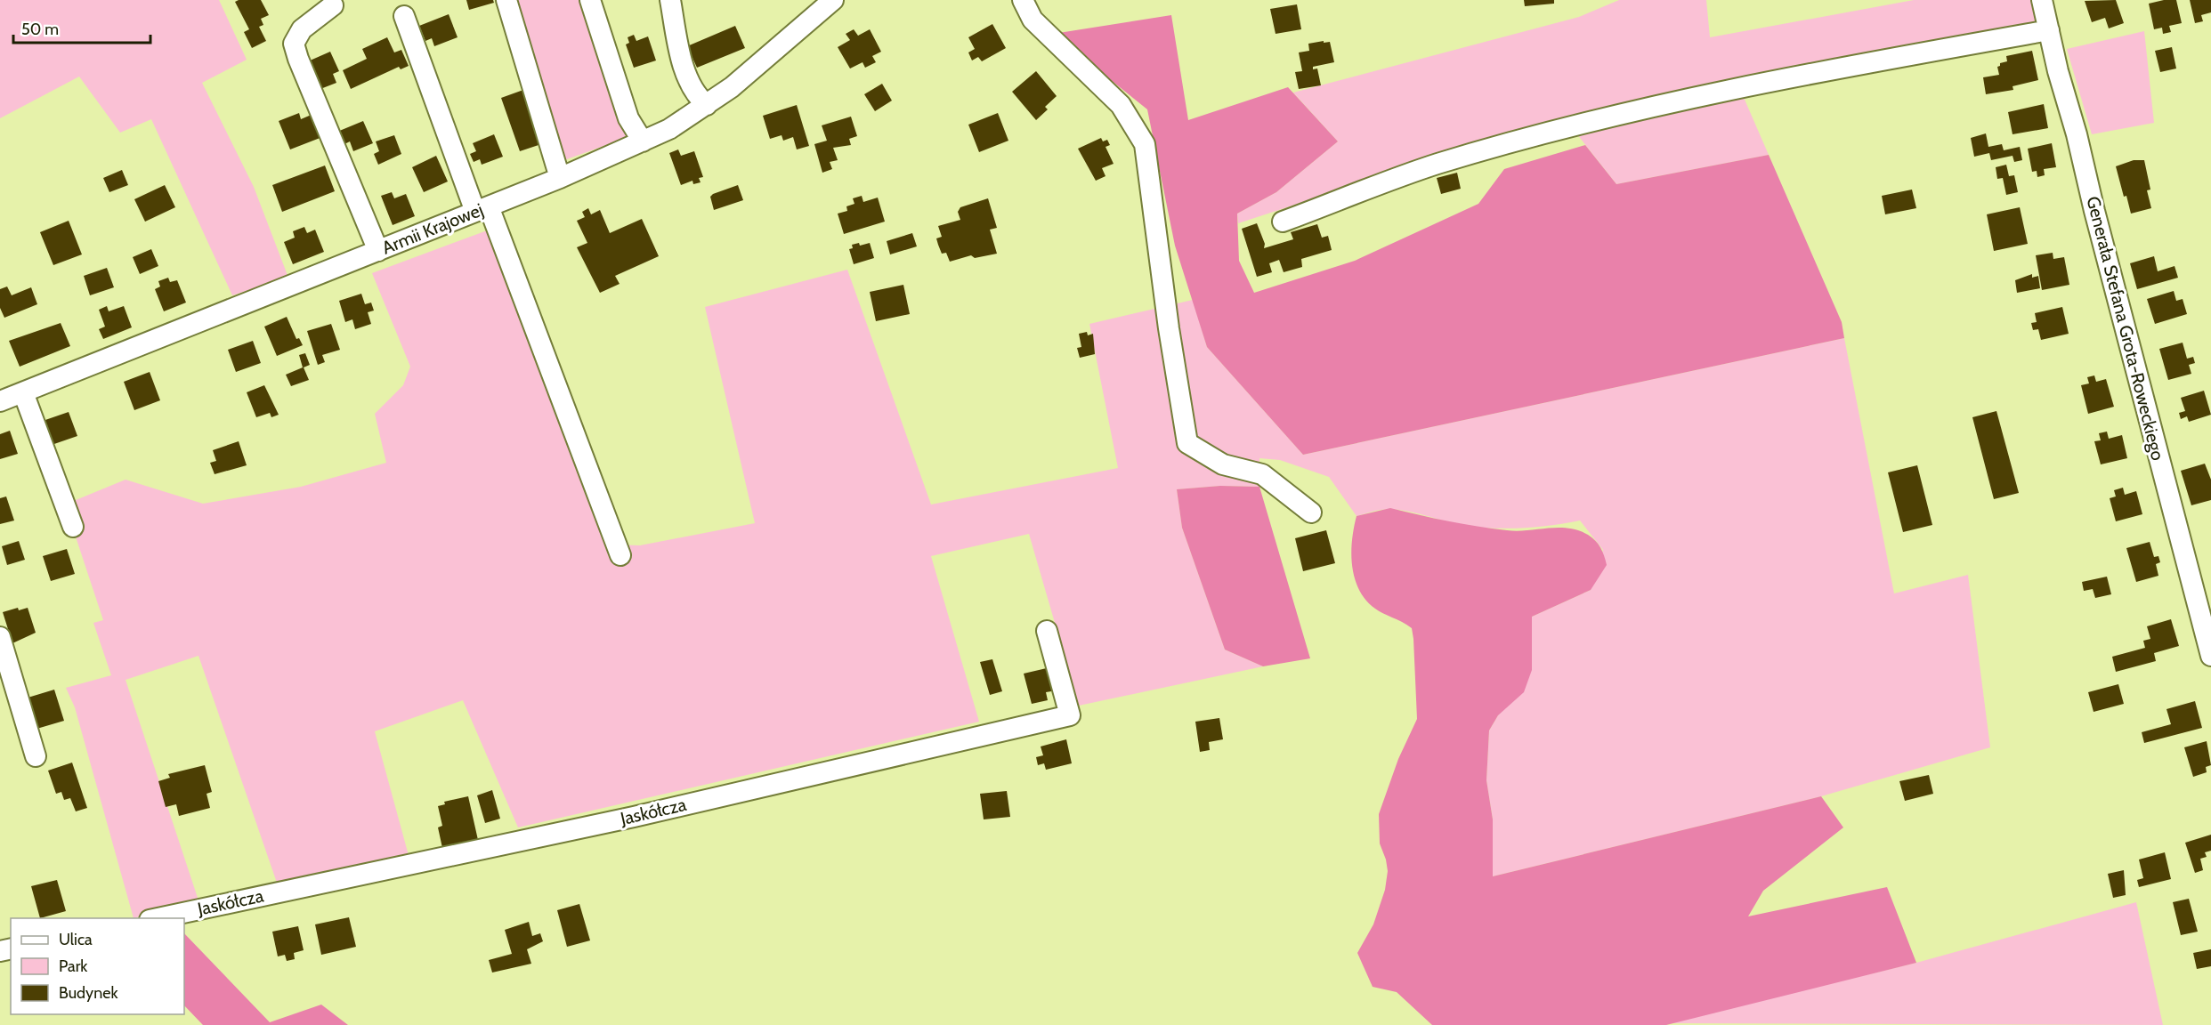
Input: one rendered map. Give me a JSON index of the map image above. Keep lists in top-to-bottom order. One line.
{"streets":{"street":["Armii Krajowej","Generała Stefana Grota-Roweckiego","Jaskółcza"]},"legend":["Ulica","Park","Budynek"],"scale_bar":"50 m"}
